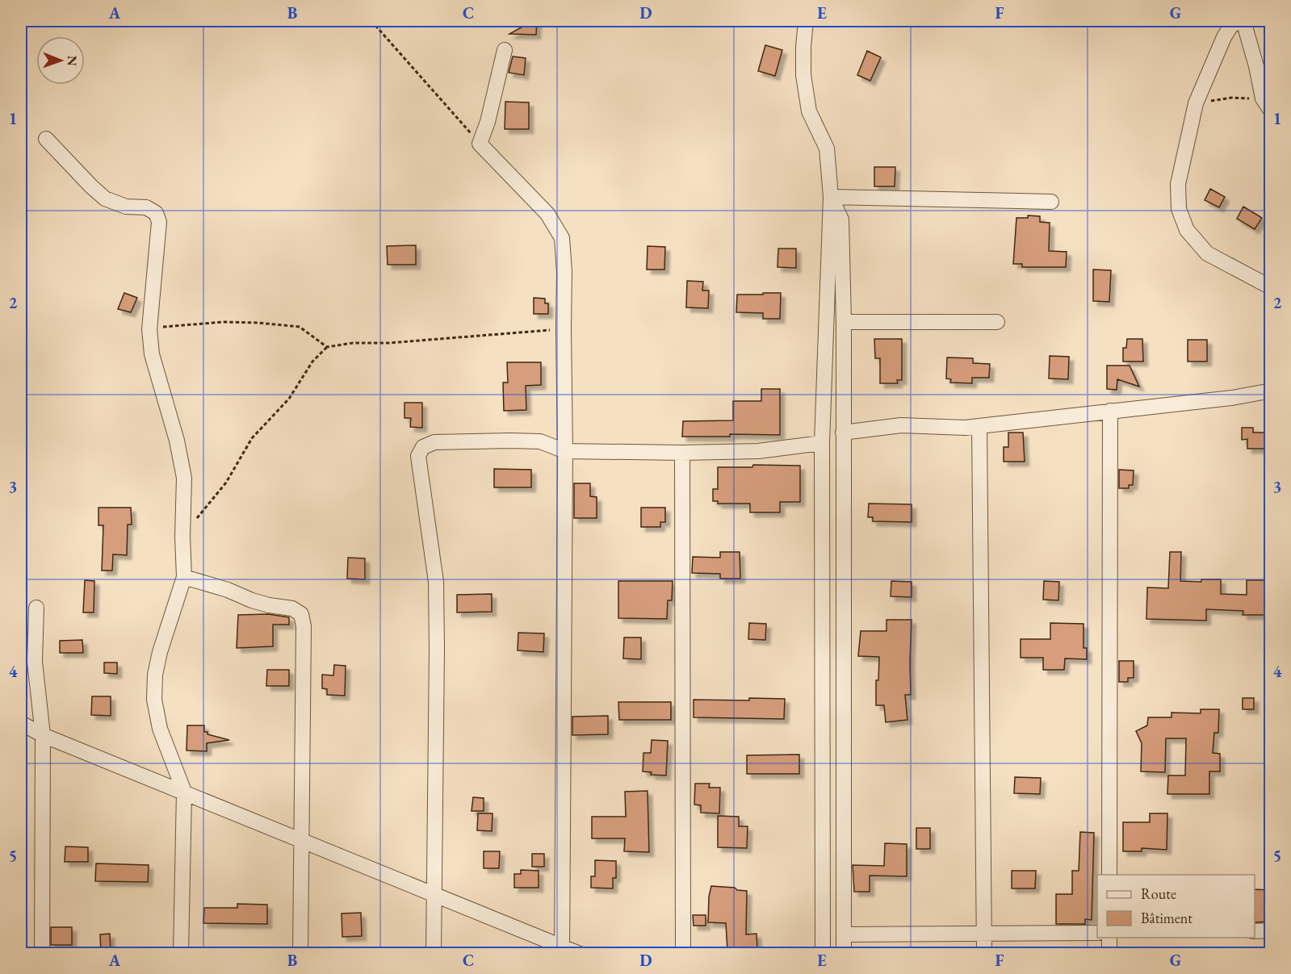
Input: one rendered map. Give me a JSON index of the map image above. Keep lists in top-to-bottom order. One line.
{"legend":["Route","Bâtiment"],"north":"right","grid":{"columns":["A","B","C","D","E","F","G"],"rows":["1","2","3","4","5"]}}
